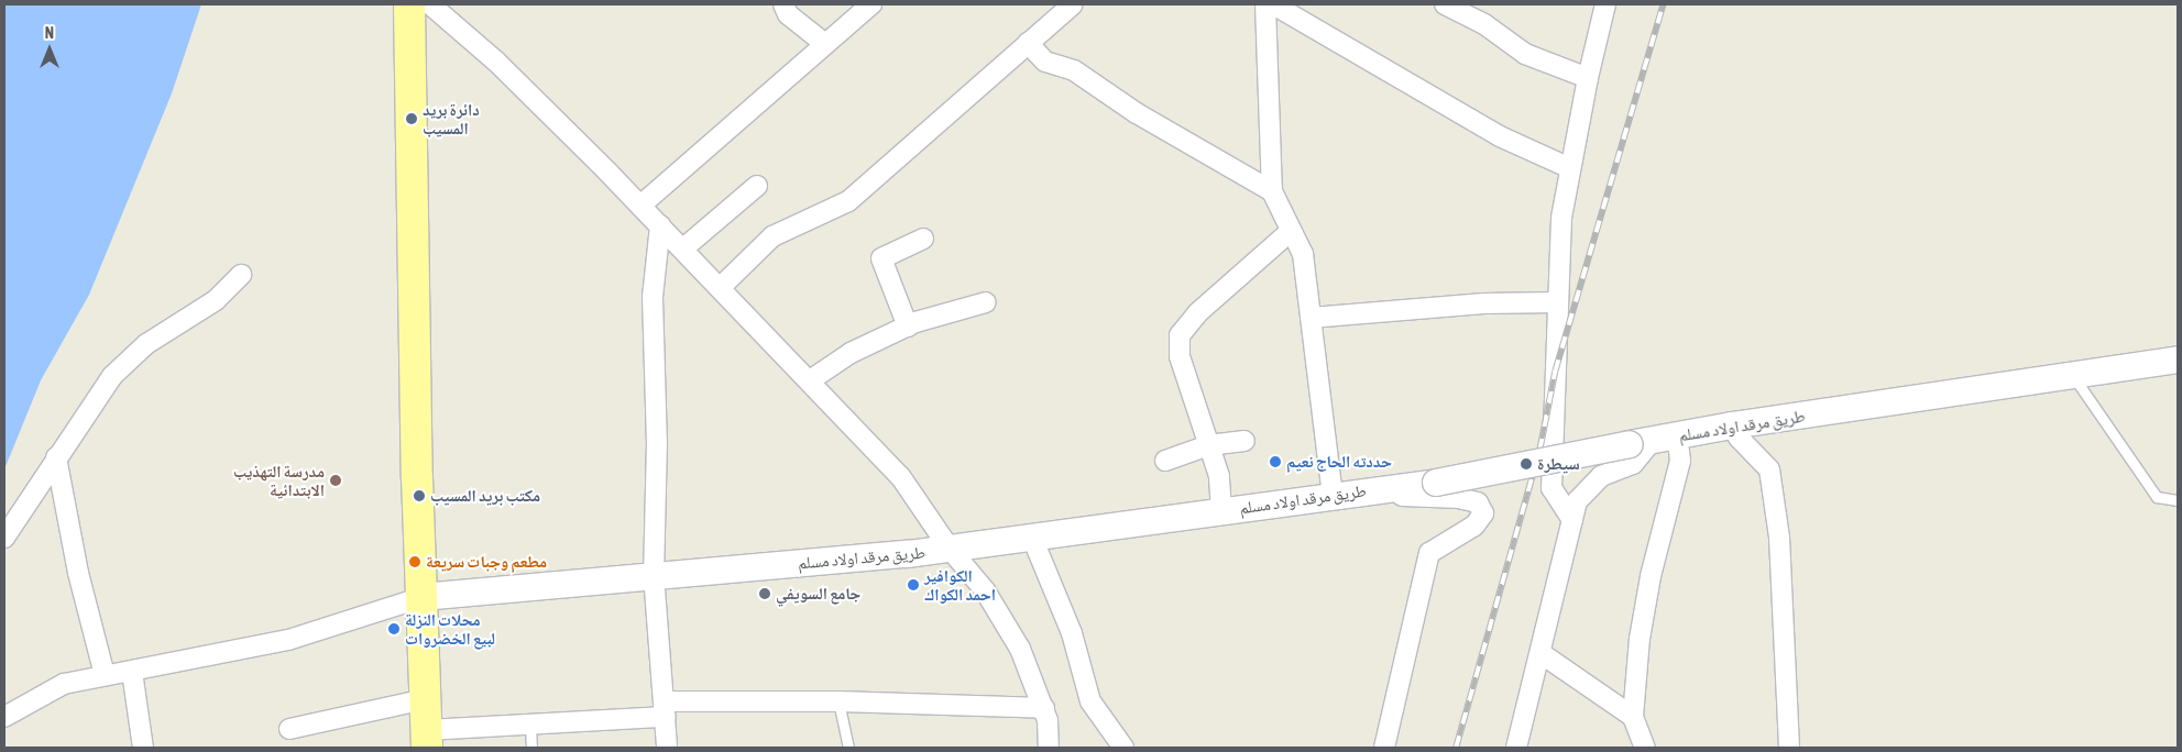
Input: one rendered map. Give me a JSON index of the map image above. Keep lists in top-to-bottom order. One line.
{"streets":{"street":["طريق مرقد اولاد مسلم"]},"places":["دائرة بريد المسيب","حددته الحاج نعيم","سيطرة","مدرسة التهذيب الابتدائية","مكتب بريد المسيب","مطعم وجبات سريعة","الكوافير احمد الكواك","جامع السويفي","محلات النزلة لبيع الخضروات"],"north":"top"}
